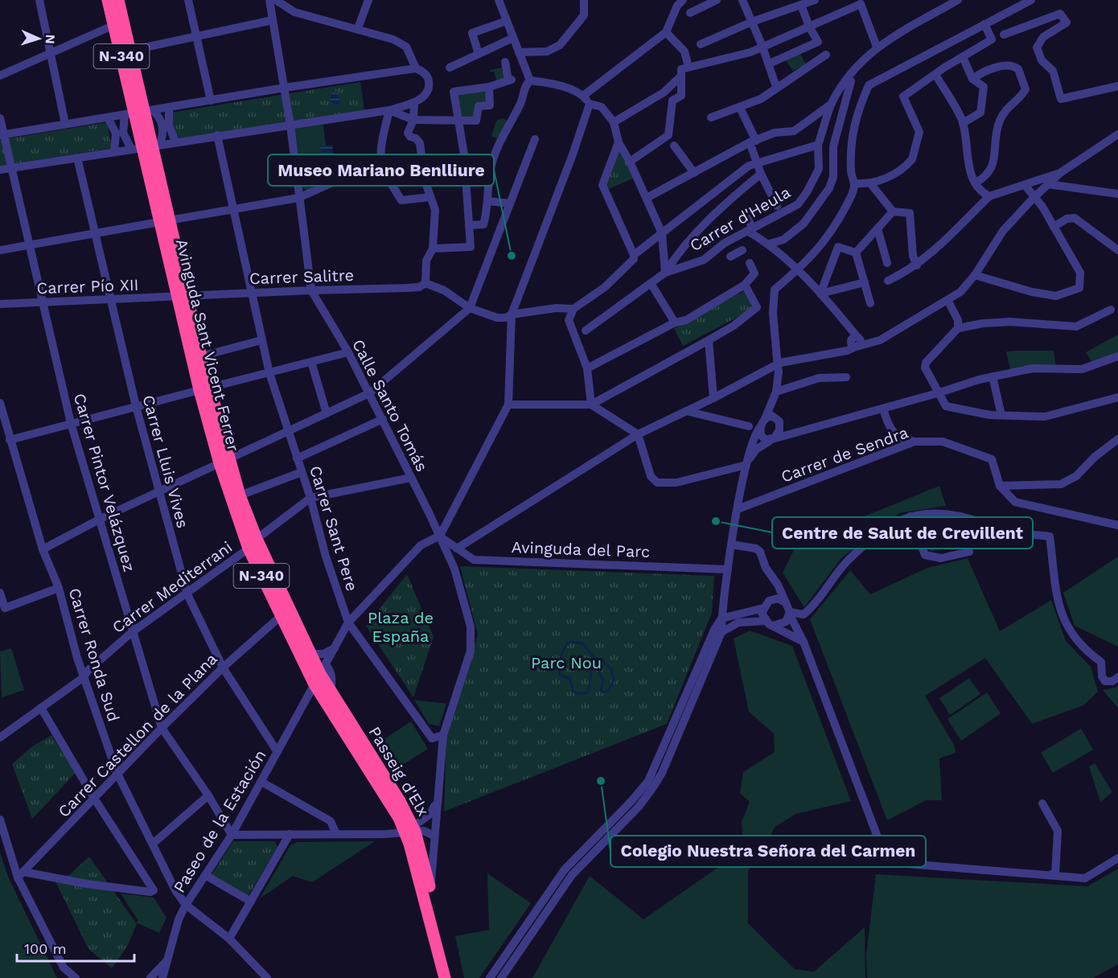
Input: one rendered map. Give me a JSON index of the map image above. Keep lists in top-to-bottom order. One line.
{"streets":{"highway":["N-340","Avinguda Sant Vicent Ferrer","Passeig d'Elx"],"street":["Carrer d'Heula","Carrer Salitre","Carrer Pío XII","Calle Santo Tomás","Carrer de Sendra","Carrer Lluis Vives","Carrer Pintor Velázquez","Carrer Sant Pere","Avinguda del Parc","Carrer Mediterrani","Carrer Ronda Sud","Carrer Castellon de la Plana","Paseo de la Estación"]},"crossings":[["Carrer Salitre","Carrer Pío XII"],["Carrer Salitre","Avinguda Sant Vicent Ferrer"],["Carrer Salitre","Calle Santo Tomás"],["Carrer Salitre","Carrer Sant Pere"],["Carrer Pío XII","Avinguda Sant Vicent Ferrer"],["Carrer Pío XII","Carrer Lluis Vives"],["Carrer Pío XII","Carrer Pintor Velázquez"],["Avinguda Sant Vicent Ferrer","Carrer Mediterrani"],["Avinguda Sant Vicent Ferrer","Carrer Castellon de la Plana"],["Avinguda Sant Vicent Ferrer","Passeig d'Elx"],["Avinguda Sant Vicent Ferrer","Paseo de la Estación"],["Calle Santo Tomás","Carrer Sant Pere"],["Calle Santo Tomás","Avinguda del Parc"],["Calle Santo Tomás","Passeig d'Elx"],["Calle Santo Tomás","Paseo de la Estación"],["Carrer Lluis Vives","Carrer Mediterrani"],["Carrer Lluis Vives","Carrer Castellon de la Plana"],["Carrer Lluis Vives","Paseo de la Estación"],["Carrer Pintor Velázquez","Carrer Mediterrani"],["Carrer Pintor Velázquez","Carrer Castellon de la Plana"],["Carrer Pintor Velázquez","Paseo de la Estación"],["Carrer Sant Pere","Carrer Mediterrani"],["Carrer Sant Pere","Paseo de la Estación"],["Avinguda del Parc","Paseo de la Estación"],["Carrer Mediterrani","Carrer Ronda Sud"],["Carrer Ronda Sud","Carrer Castellon de la Plana"],["Carrer Ronda Sud","Paseo de la Estación"],["Passeig d'Elx","Paseo de la Estación"]],"parks":["Plaza de España","Parc Nou"],"places":["Museo Mariano Benlliure","Centre de Salut de Crevillent","Colegio Nuestra Señora del Carmen"],"scale_bar":"100 m","north":"right"}
